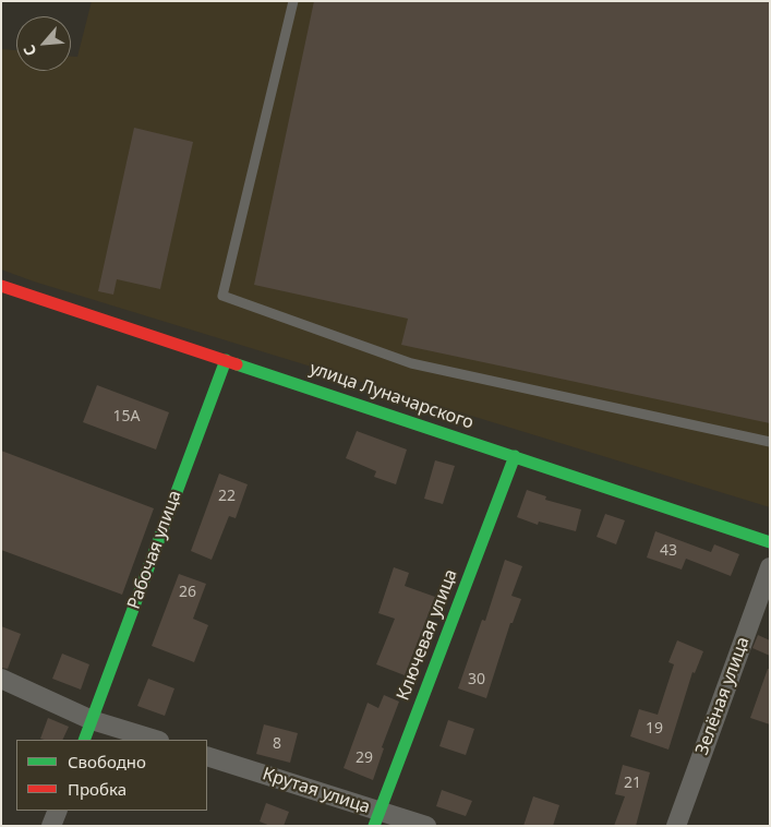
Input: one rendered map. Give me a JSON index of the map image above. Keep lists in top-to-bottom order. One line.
{"streets":{"street":["улица Луначарского","Рабочая улица","Ключевая улица","Зелёная улица","Крутая улица"]},"crossings":[["улица Луначарского","Рабочая улица"],["улица Луначарского","Ключевая улица"],["Ключевая улица","Крутая улица"]],"house_numbers":["15А","22","43","26","30","19","8","29","21"],"legend":["Свободно","Пробка"],"north":"bottom left"}
